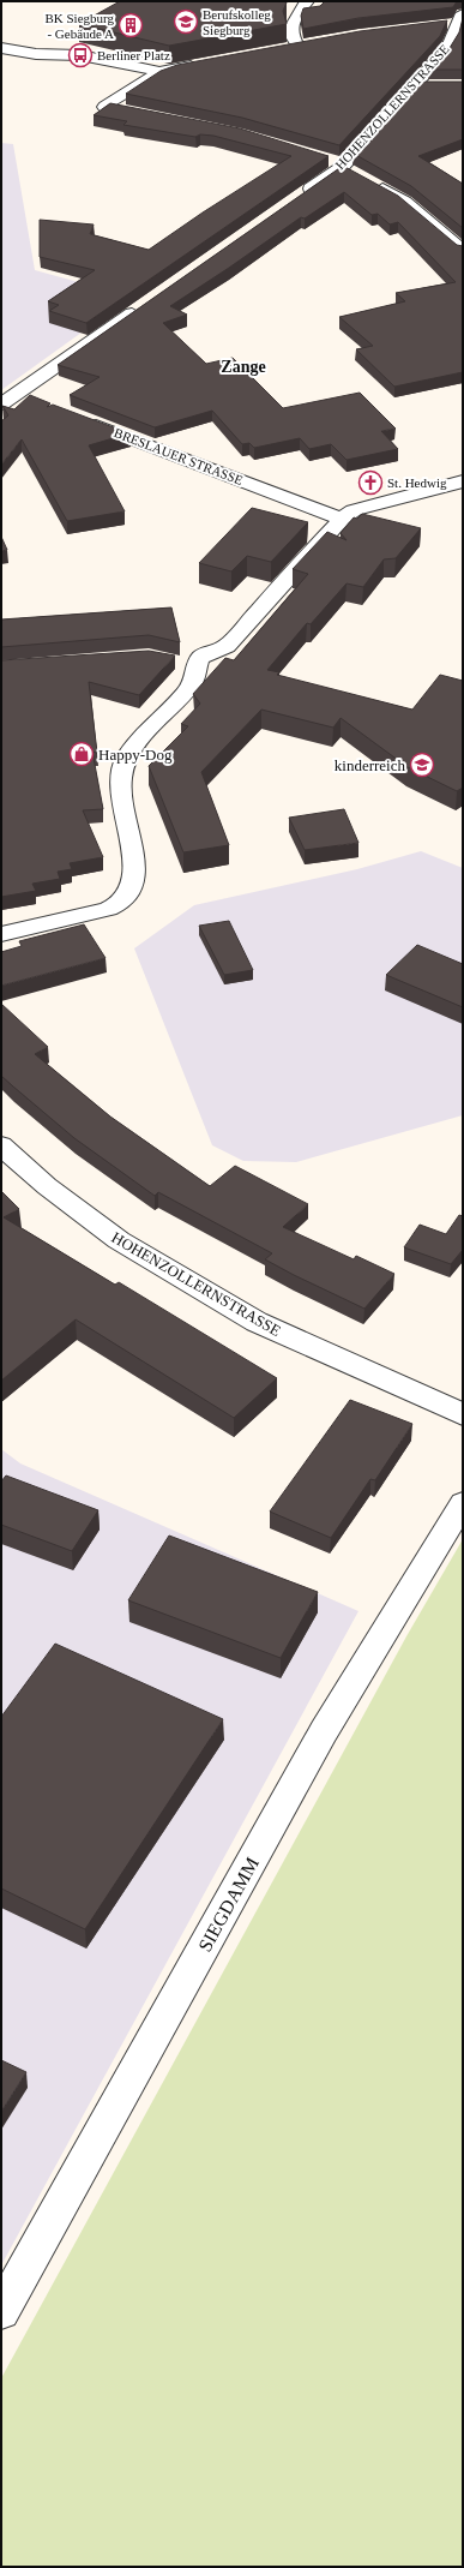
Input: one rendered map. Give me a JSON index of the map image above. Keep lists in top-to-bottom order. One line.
{"streets":{"street":["HOHENZOLLERNSTRASSE","BRESLAUER STRASSE","SIEGDAMM"]},"districts":["Zange"],"places":{"school or university":["Berufskolleg Siegburg","kinderreich"],"building":["BK Siegburg - Gebäude A"],"bus stop":["Berliner Platz"],"church":["St. Hedwig"],"shop":["Happy-Dog"]}}
